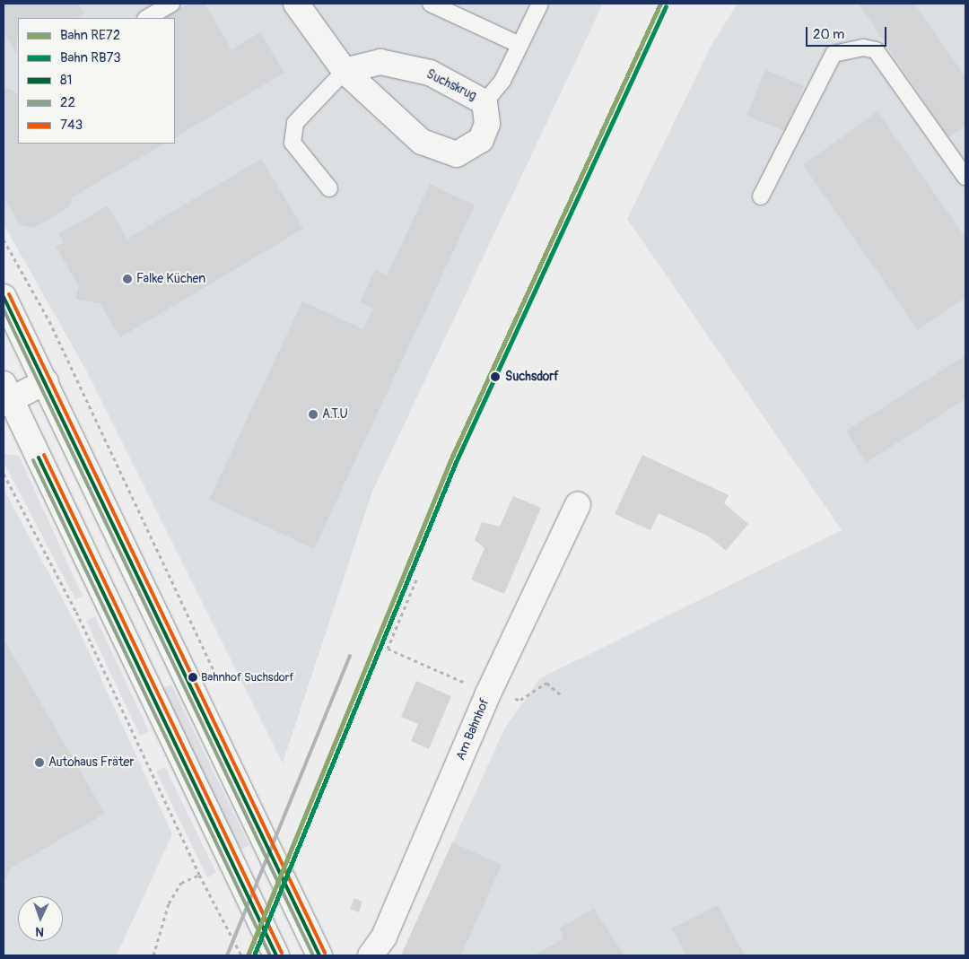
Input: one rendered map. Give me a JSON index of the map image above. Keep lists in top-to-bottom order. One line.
{"streets":{"main road":["Suchskrug","Am Bahnhof"]},"places":["Falke Küchen","Suchsdorf","A.T.U","Bahnhof Suchsdorf","Autohaus Fräter"],"lines":["rail line RE72","rail line RB73","transit line 743","transit line 81","transit line 22"],"legend":["Bahn RE72","Bahn RB73","81","22","743"],"scale_bar":"20 m","north":"bottom"}
